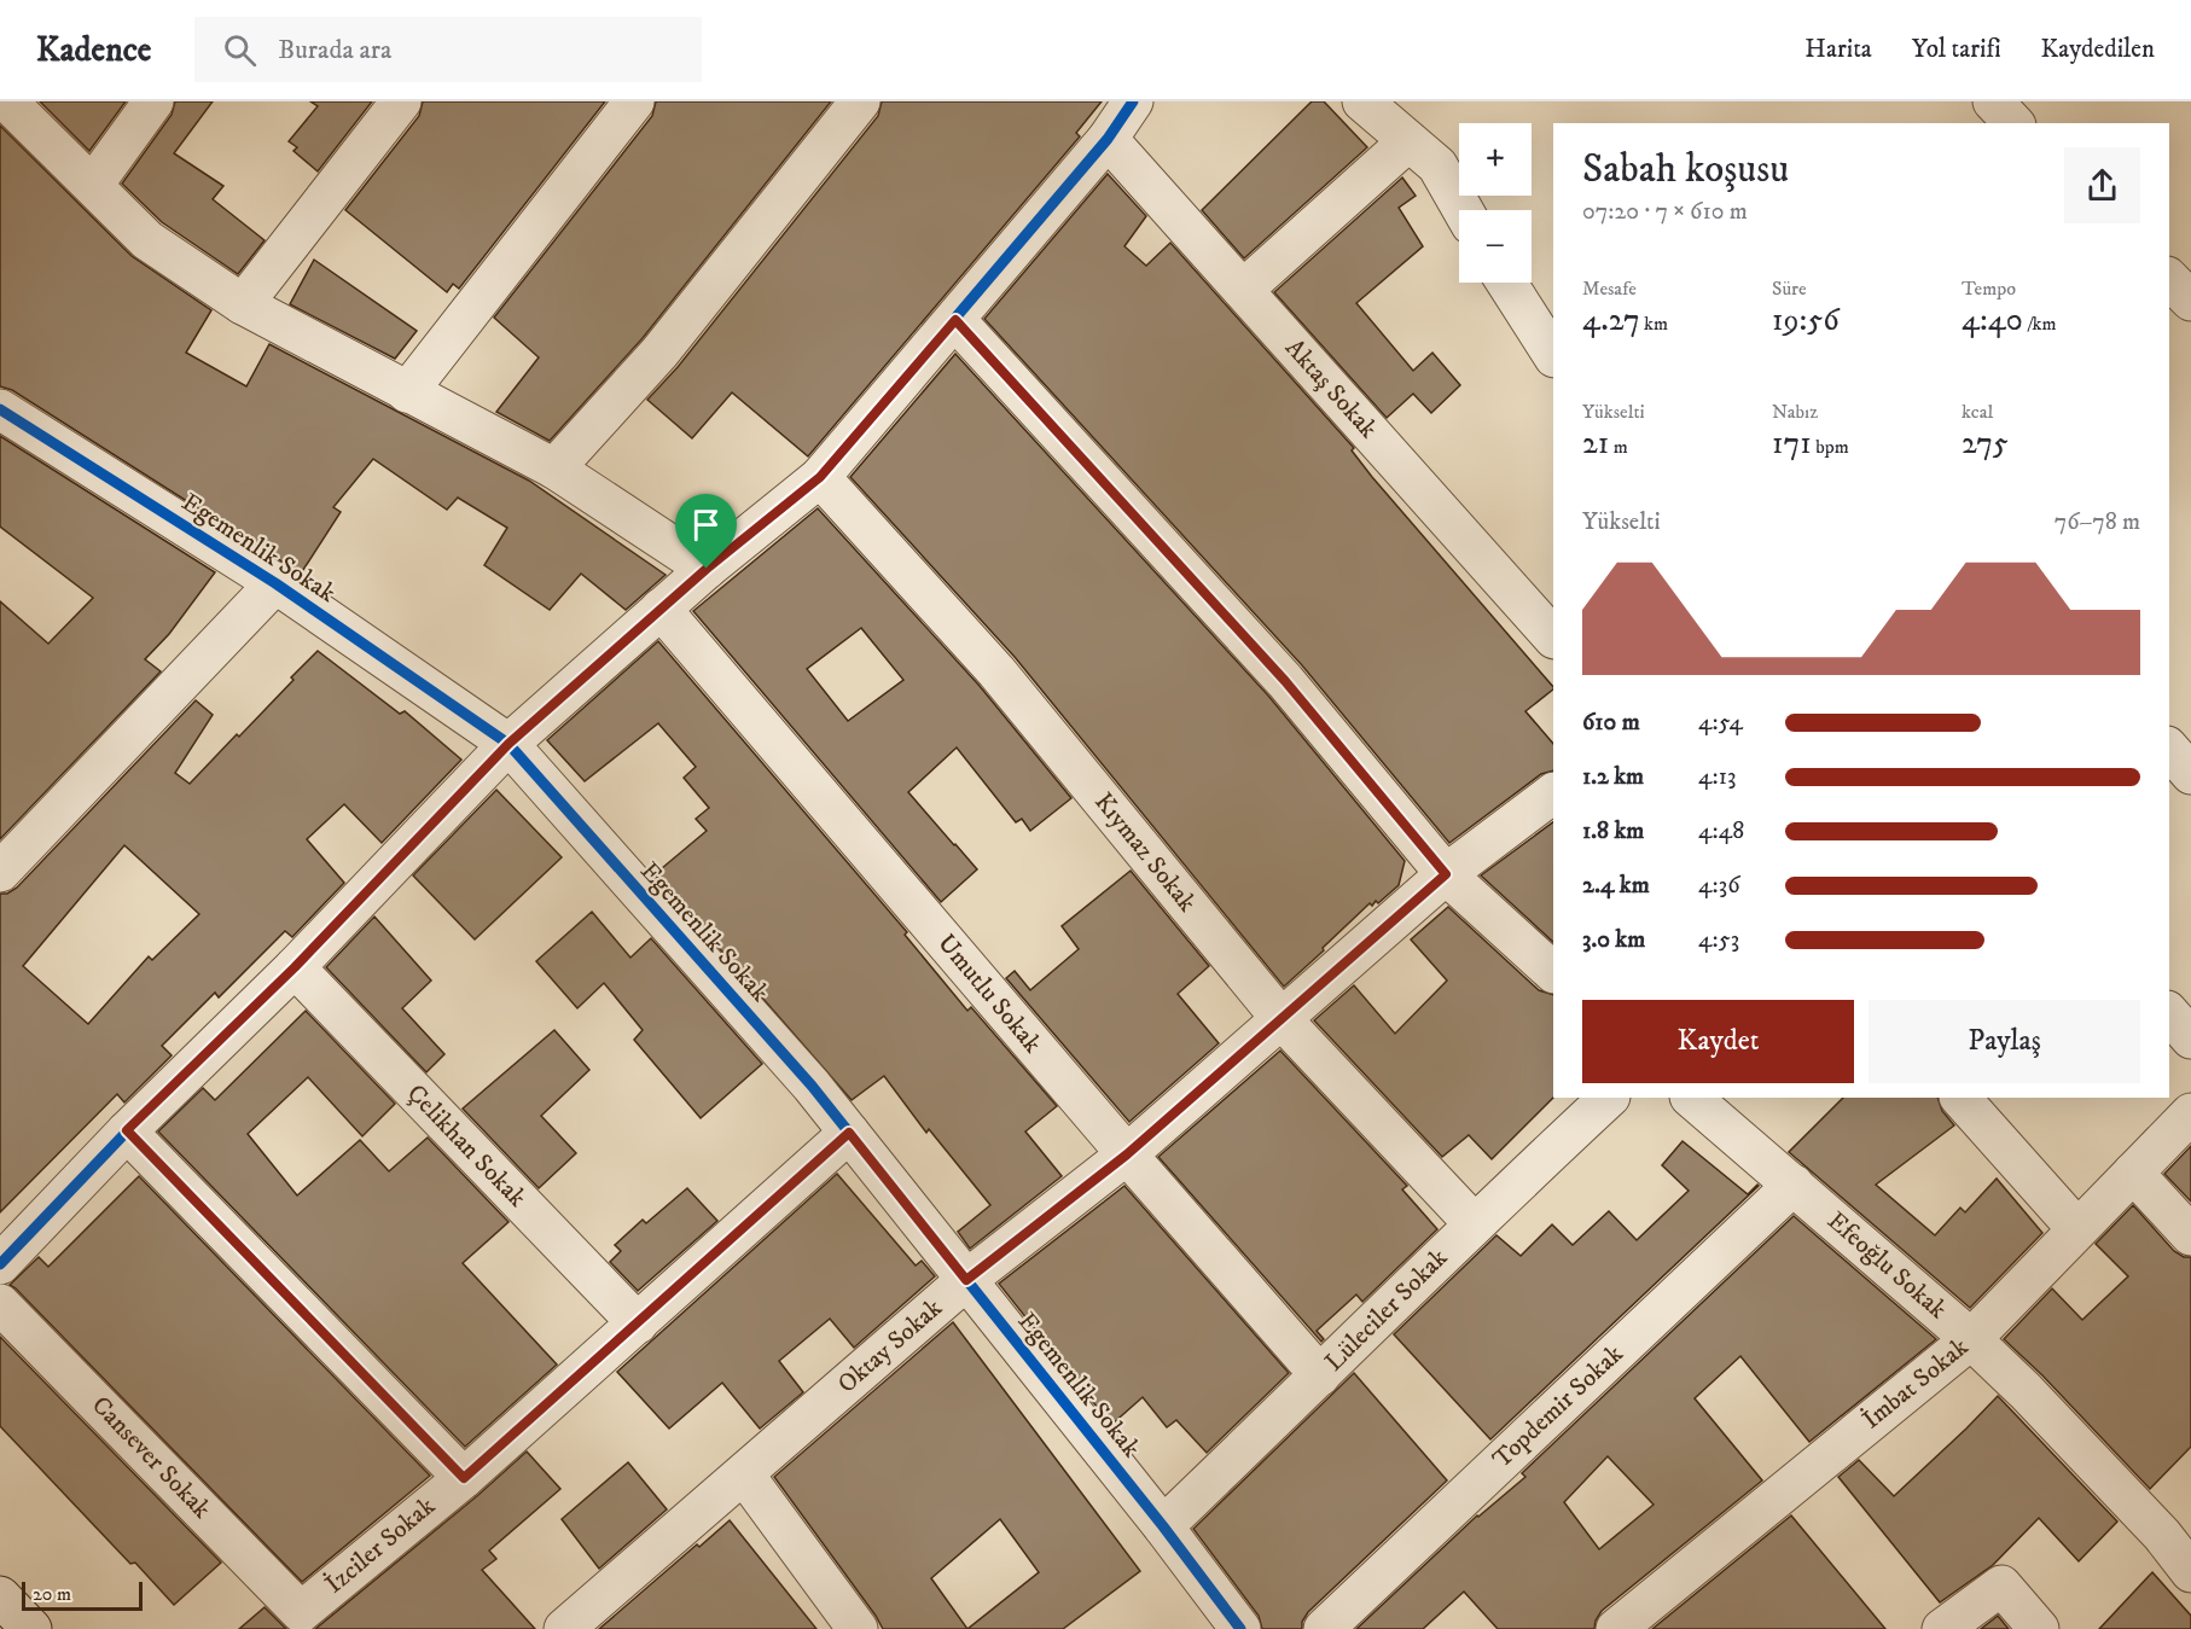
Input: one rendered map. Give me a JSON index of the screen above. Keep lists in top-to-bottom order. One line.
{"streets":{"street":["Aktaş Sokak","Egemenlik Sokak","Kıymaz Sokak","Umutlu Sokak","Çelikhan Sokak","Efeoğlu Sokak","Lüleciler Sokak","Oktay Sokak","İmbat Sokak","Topdemir Sokak","Cansever Sokak","İzciler Sokak"]},"crossings":[["Egemenlik Sokak","Lüleciler Sokak"],["Egemenlik Sokak","Oktay Sokak"],["Egemenlik Sokak","İzciler Sokak"],["Kıymaz Sokak","Lüleciler Sokak"],["Kıymaz Sokak","Oktay Sokak"],["Umutlu Sokak","Lüleciler Sokak"],["Umutlu Sokak","Oktay Sokak"],["Çelikhan Sokak","İzciler Sokak"],["Efeoğlu Sokak","İmbat Sokak"],["Efeoğlu Sokak","Topdemir Sokak"],["Cansever Sokak","İzciler Sokak"]],"scale_bar":"20 m","page":{"header":"Kadence","search":"Burada ara","nav":["Harita","Yol tarifi","Kaydedilen"],"map_buttons":["+","−"],"heading":["Sabah koşusu","07:20 · 7 × 610 m"],"stats":[["Mesafe","4.27 km"],["Süre","19:56"],["Tempo","4:40 /km"],["Yükselti","21 m"],["Nabız","171 bpm"],["kcal","275"]],"chart":["Yükselti","76–78 m"],"list":[{"name":"610 m","note":"4:54"},{"name":"1.2 km","note":"4:13"},{"name":"1.8 km","note":"4:48"},{"name":"2.4 km","note":"4:36"},{"name":"3.0 km","note":"4:53"}],"buttons":["Kaydet","Paylaş"],"scale":"20 m"}}
